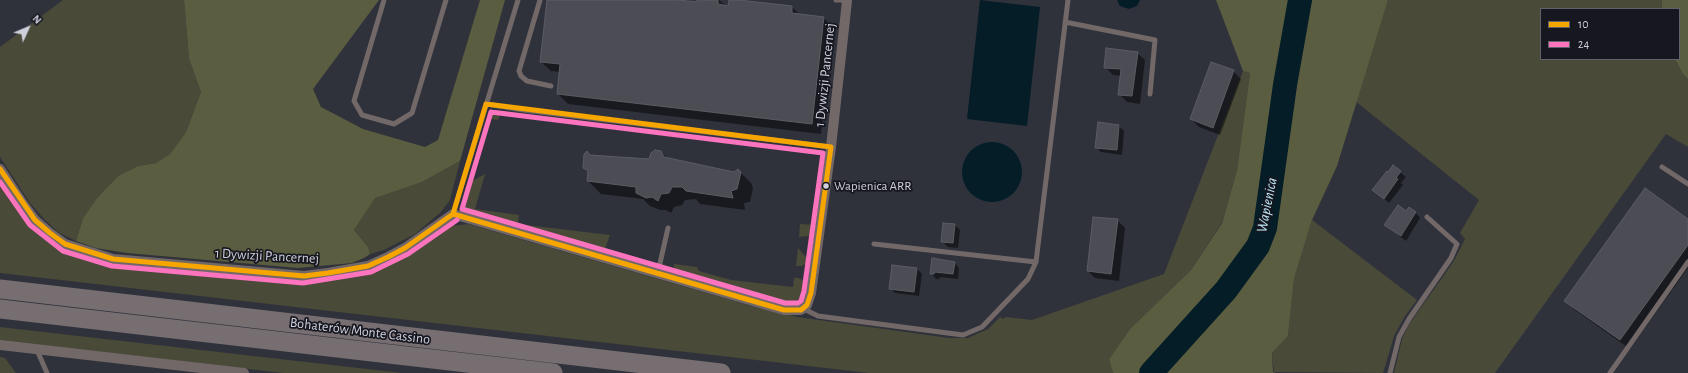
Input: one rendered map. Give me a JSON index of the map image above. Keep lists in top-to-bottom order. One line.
{"streets":{"highway":["Bohaterów Monte Cassino"],"street":["1 Dywizji Pancernej"]},"water":["Wapienica"],"places":["Wapienica ARR"],"lines":["transit line 10","transit line 24"],"legend":["10","24"],"north":"top right"}
